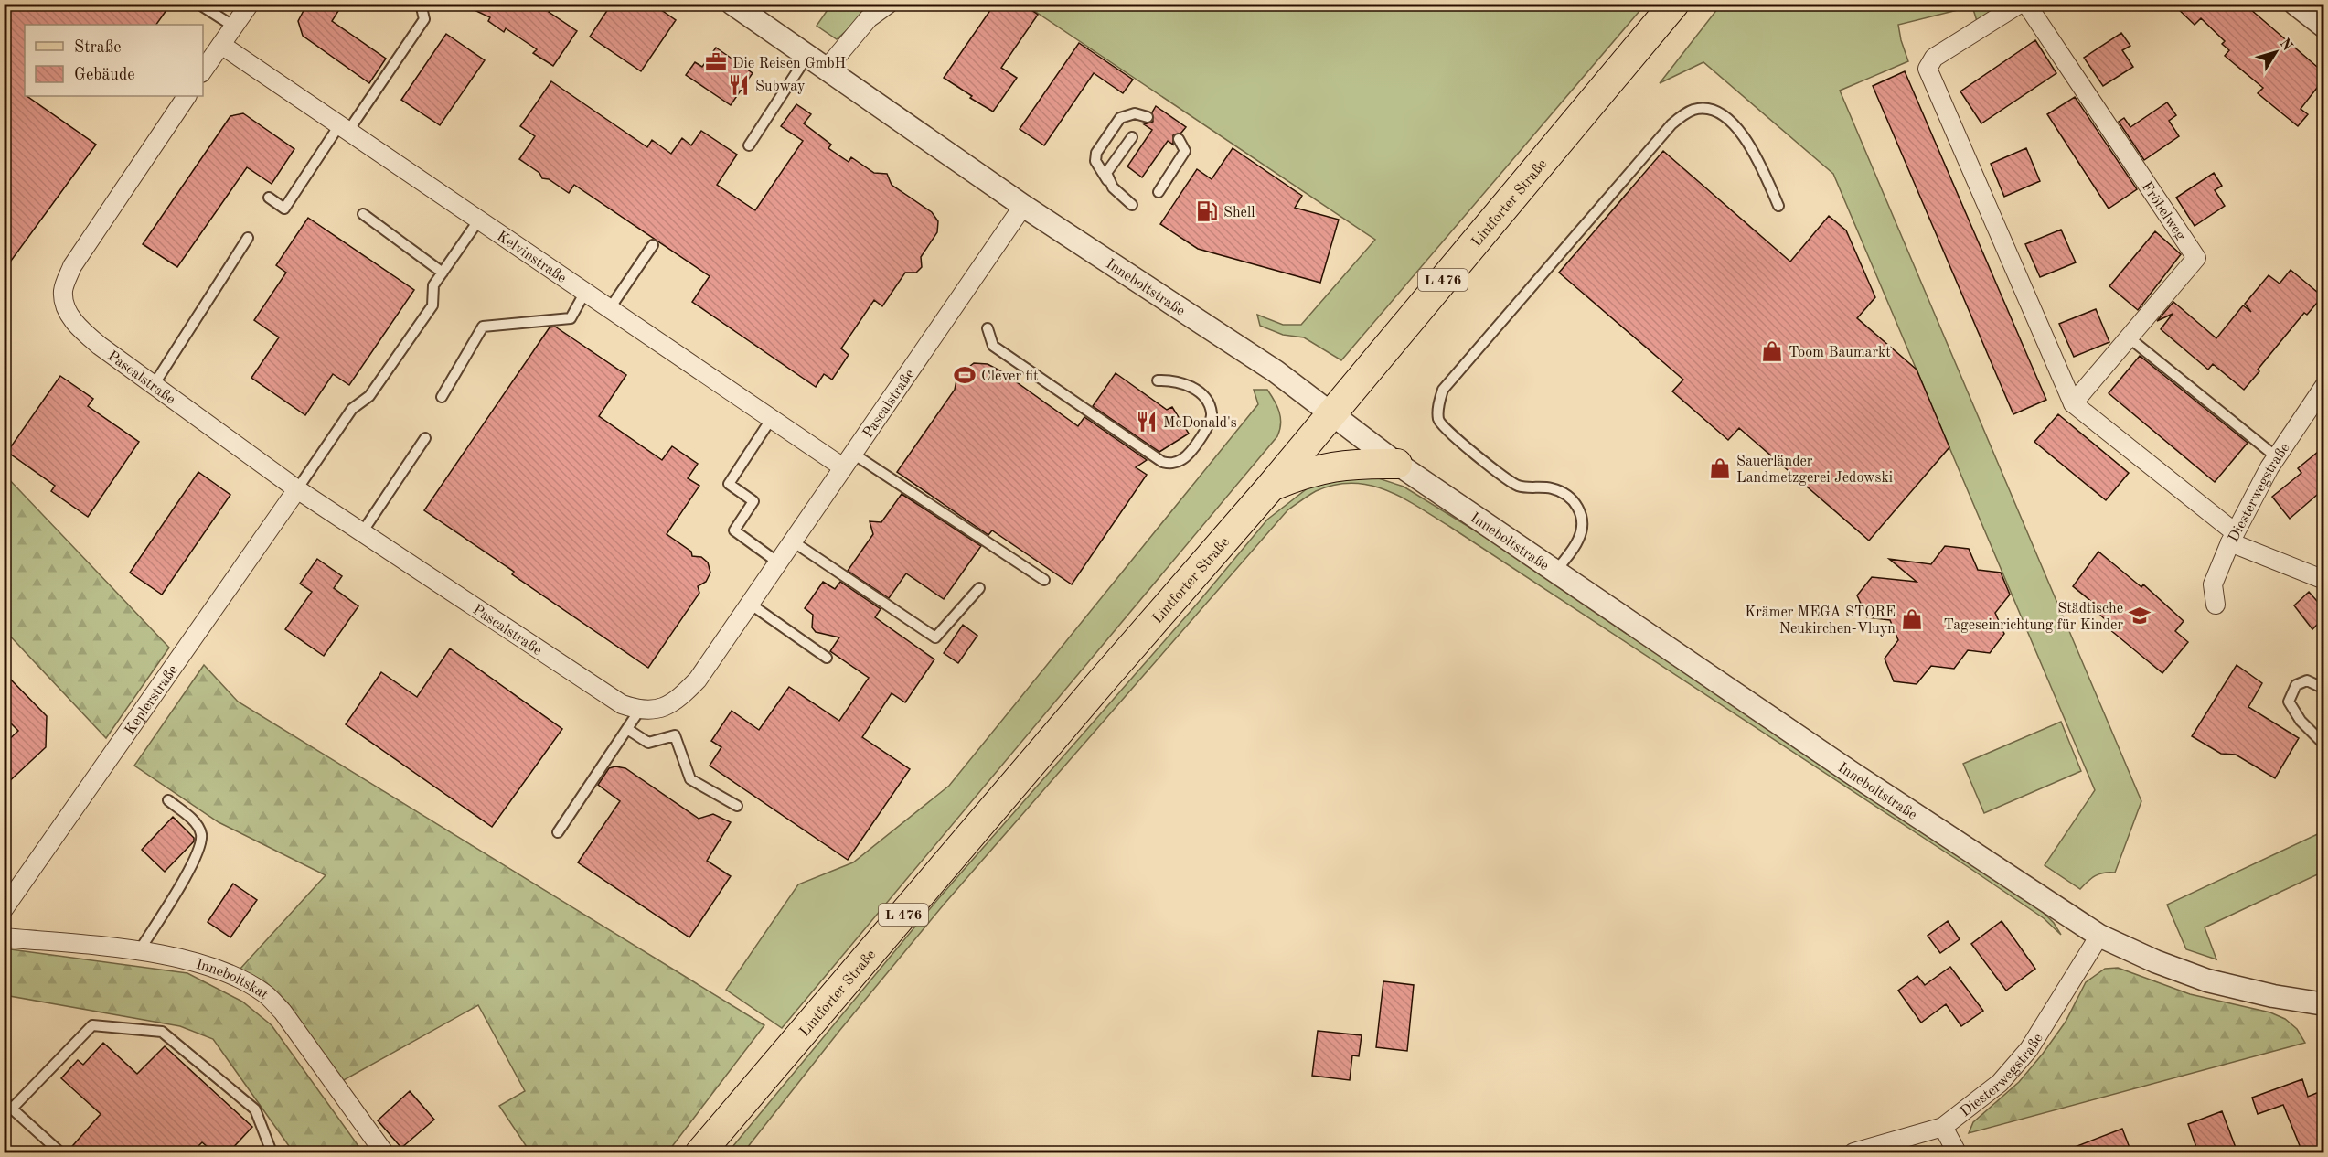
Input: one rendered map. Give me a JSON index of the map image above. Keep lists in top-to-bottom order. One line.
{"streets":{"main road":["Lintforter Straße","L 476"],"street":["Fröbelweg","Kelvinstraße","Inneboltstraße","Pascalstraße","Diesterwegstraße","Keplerstraße","Inneboltskat"]},"crossings":[["Lintforter Straße","Inneboltstraße"],["Kelvinstraße","Pascalstraße"],["Inneboltstraße","Pascalstraße"],["Inneboltstraße","Diesterwegstraße"],["Pascalstraße","Keplerstraße"]],"places":{"office":["Die Reisen GmbH"],"restaurant":["Subway","McDonald's"],"fuel station":["Shell"],"shop":["Toom Baumarkt","Sauerländer Landmetzgerei Jedowski","Krämer MEGA STORE Neukirchen-Vluyn"],"sports":["Clever fit"],"school or university":["Städtische Tageseinrichtung für Kinder"]},"legend":["Straße","Gebäude"],"north":"top right"}
